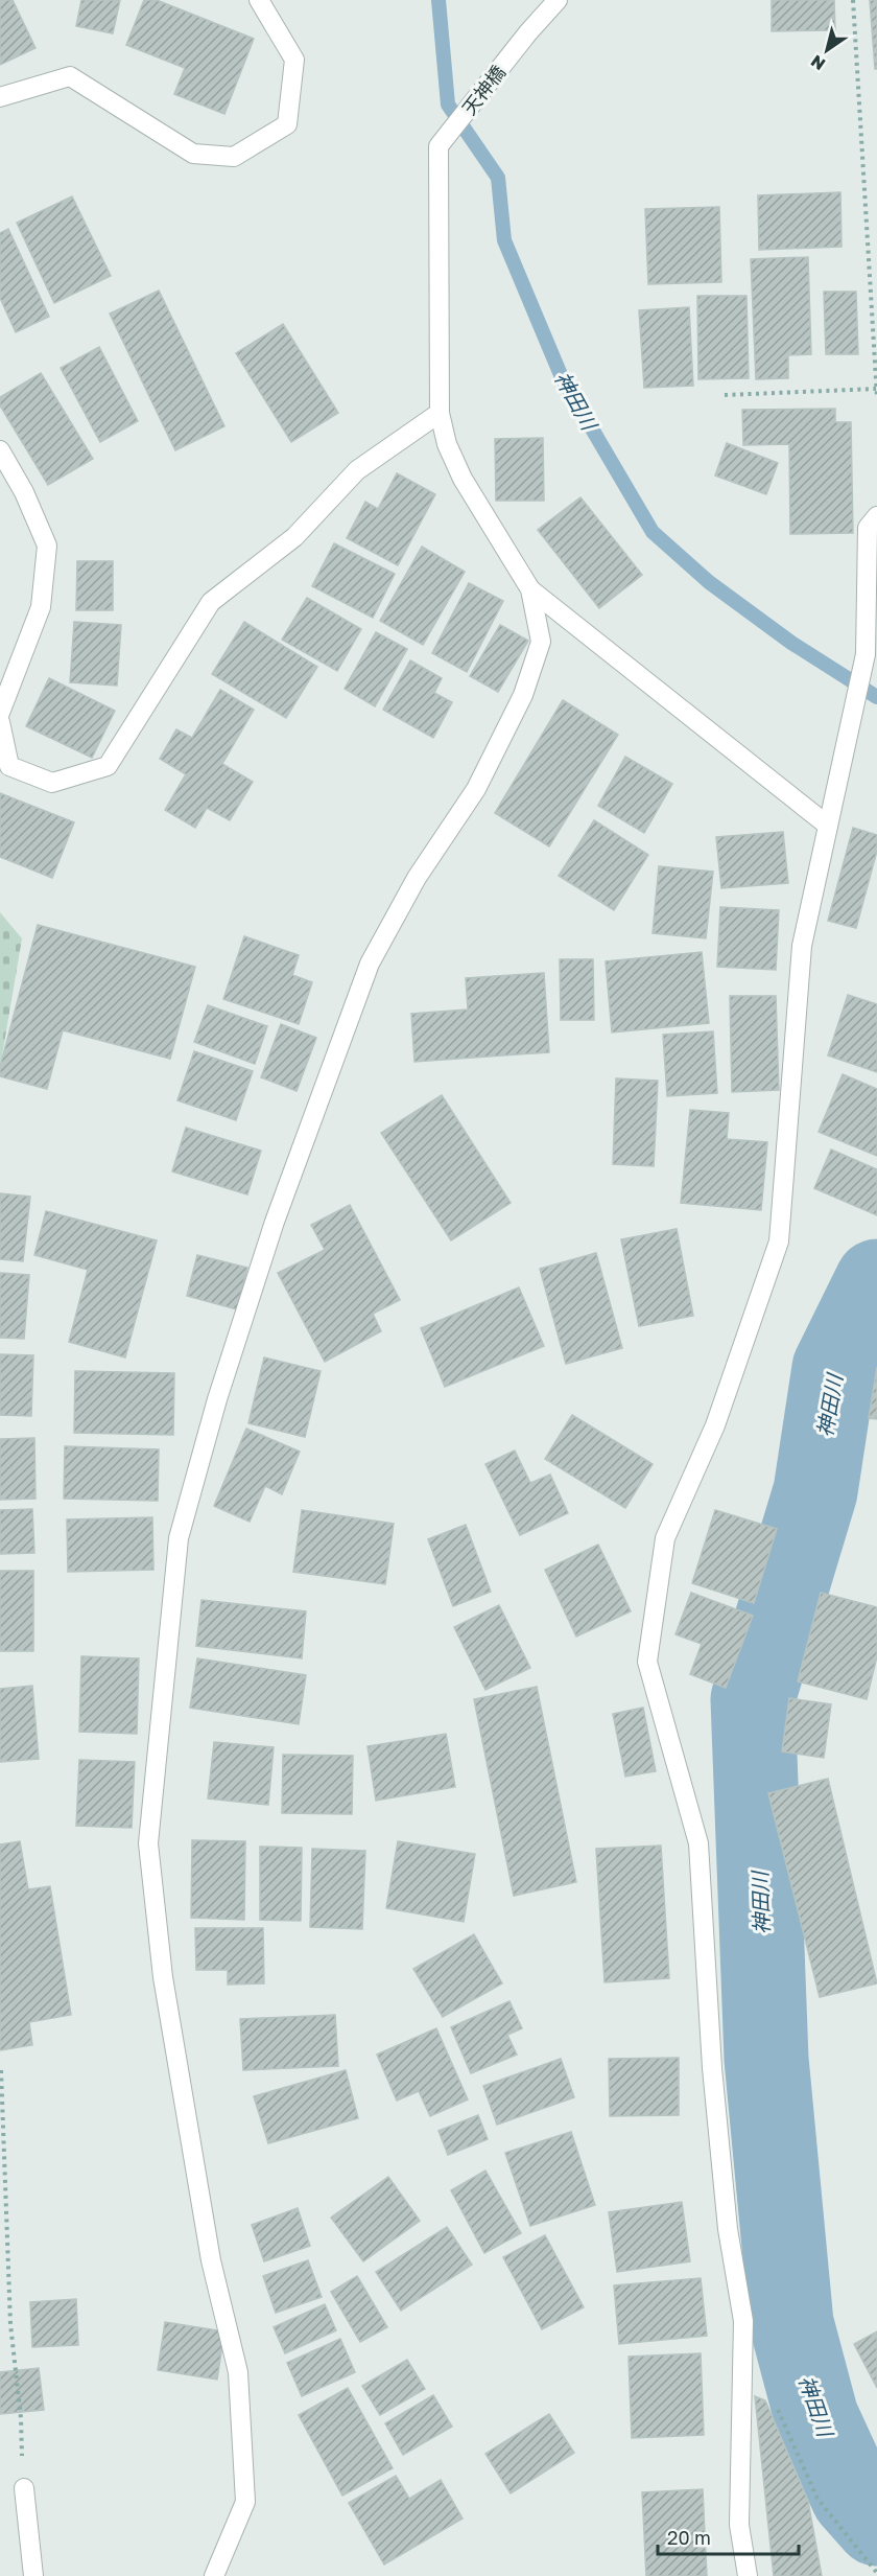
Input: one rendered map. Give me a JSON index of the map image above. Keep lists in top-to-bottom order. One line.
{"streets":{"street":["天神橋"]},"water":["神田川"],"scale_bar":"20 m","north":"bottom left"}
